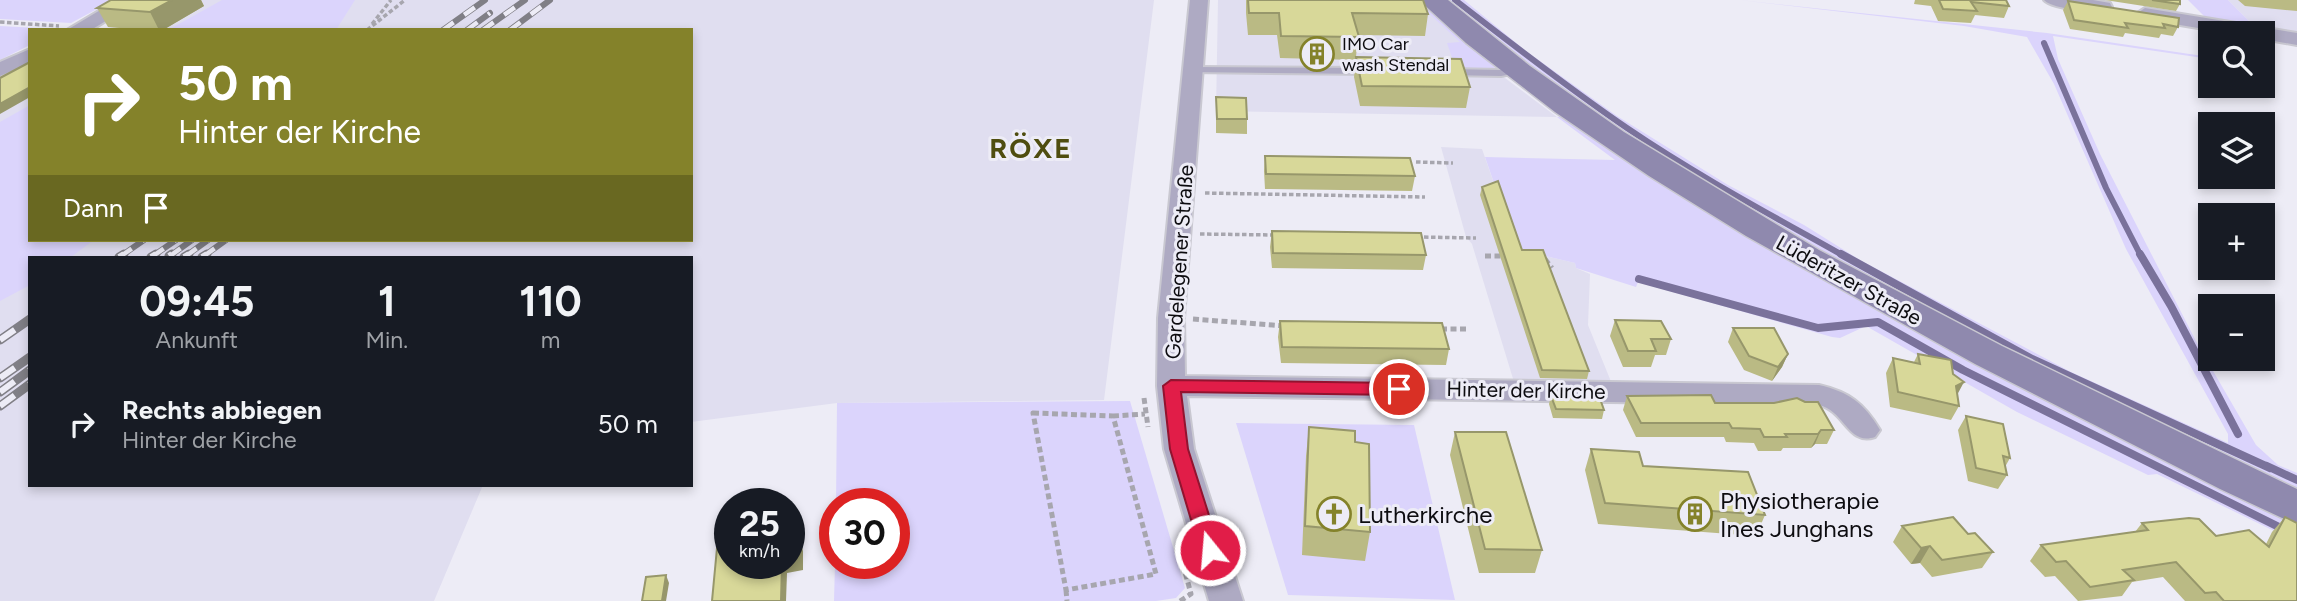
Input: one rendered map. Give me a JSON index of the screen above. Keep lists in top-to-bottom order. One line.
{"streets":{"main road":["Lüderitzer Straße"],"street":["Gardelegener Straße","Hinter der Kirche"]},"crossings":[["Gardelegener Straße","Hinter der Kirche"]],"districts":["RÖXE"],"places":{"building":["IMO Car wash Stendal","Physiotherapie Ines Junghans"],"church":["Lutherkirche"]},"page":{"map_buttons":["+","−"],"turn":["50 m","Hinter der Kirche"],"then":"Dann","eta":["09:45","Ankunft","1","Min.","110","m"],"list":[{"name":"Rechts abbiegen","note":"Hinter der Kirche","value":"50 m"}],"speed":"25 km/h","limit":"30"}}
